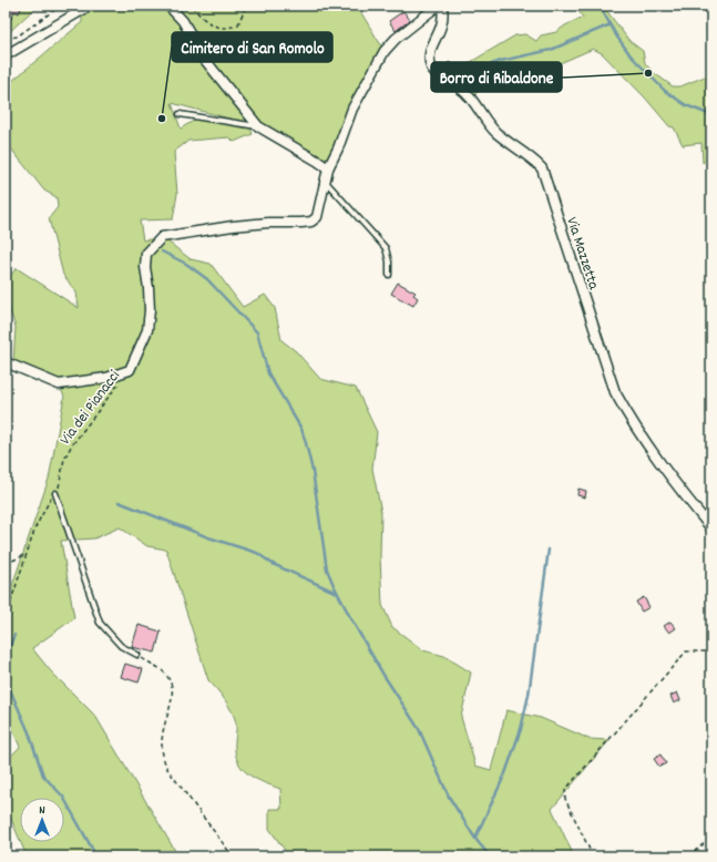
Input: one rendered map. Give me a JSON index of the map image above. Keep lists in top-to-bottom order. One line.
{"streets":{"street":["Via Mazzetta"],"path":["Via dei Pianacci"]},"places":["Borro di Ribaldone","Cimitero di San Romolo"],"north":"top"}
